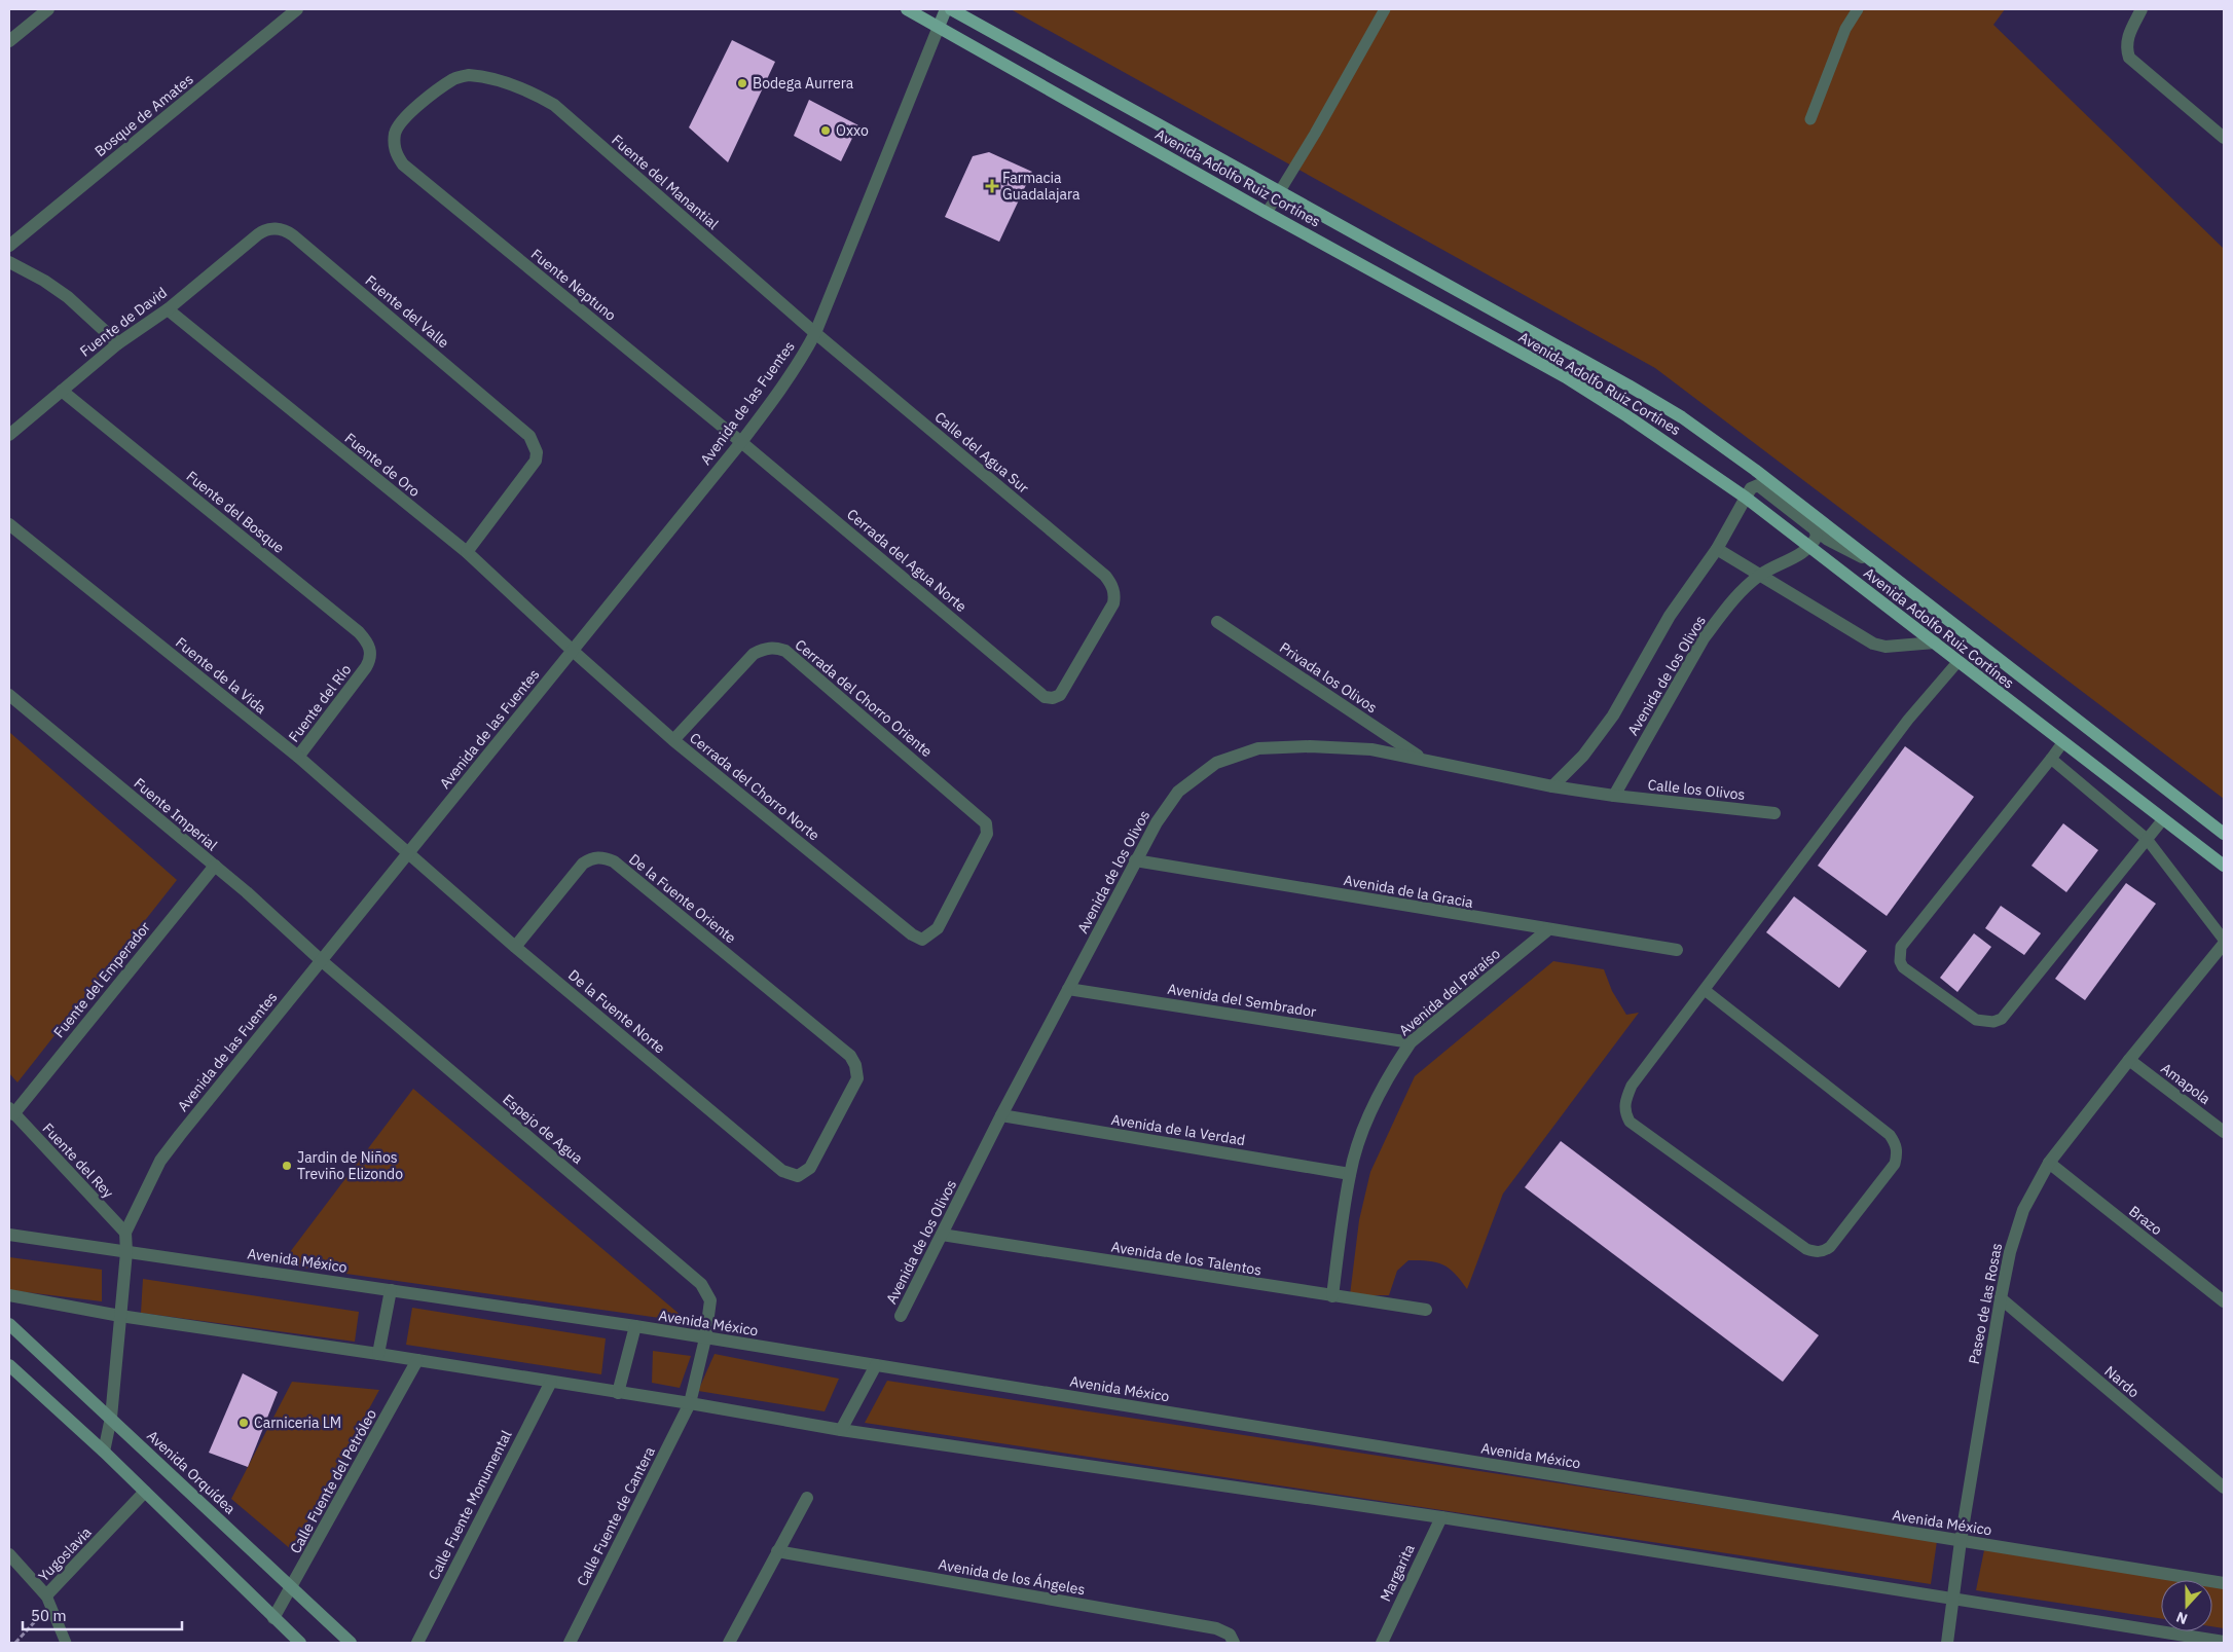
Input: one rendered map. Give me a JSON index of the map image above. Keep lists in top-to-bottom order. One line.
{"streets":{"main road":["Avenida Adolfo Ruiz Cortínes"],"street":["Bosque de Amates","Fuente del Manantial","Fuente Neptuno","Fuente del Valle","Fuente de David","Avenida de las Fuentes","Calle del Agua Sur","Fuente de Oro","Fuente del Bosque","Cerrada del Agua Norte","Fuente de la Vida","Avenida de los Olivos","Privada los Olivos","Cerrada del Chorro Oriente","Fuente del Río","Cerrada del Chorro Norte","Calle los Olivos","Fuente Imperial","Avenida de la Gracia","De la Fuente Oriente","Fuente del Emperador","Avenida del Paraíso","Avenida del Sembrador","De la Fuente Norte","Amapola","Espejo de Agua","Avenida de la Verdad","Fuente del Rey","Brazo","Avenida de los Talentos","Avenida México","Paseo de las Rosas","Nardo","Avenida Orquídea","Calle Fuente del Petróleo","Calle Fuente Monumental","Calle Fuente de Cantera","Yugoslavia","Margarita","Avenida de los Ángeles"]},"crossings":[["Avenida Adolfo Ruiz Cortínes","Avenida de las Fuentes"],["Avenida Adolfo Ruiz Cortínes","Avenida de los Olivos"],["Fuente del Manantial","Fuente Neptuno"],["Fuente del Manantial","Avenida de las Fuentes"],["Fuente del Manantial","Calle del Agua Sur"],["Fuente Neptuno","Avenida de las Fuentes"],["Fuente Neptuno","Cerrada del Agua Norte"],["Fuente del Valle","Fuente de David"],["Fuente del Valle","Fuente de Oro"],["Fuente de David","Fuente de Oro"],["Fuente de David","Fuente del Bosque"],["Avenida de las Fuentes","Calle del Agua Sur"],["Avenida de las Fuentes","Fuente de Oro"],["Avenida de las Fuentes","Cerrada del Agua Norte"],["Avenida de las Fuentes","Fuente de la Vida"],["Avenida de las Fuentes","Cerrada del Chorro Norte"],["Avenida de las Fuentes","Fuente Imperial"],["Avenida de las Fuentes","De la Fuente Norte"],["Avenida de las Fuentes","Espejo de Agua"],["Avenida de las Fuentes","Fuente del Rey"],["Avenida de las Fuentes","Avenida México"],["Avenida de las Fuentes","Avenida Orquídea"],["Calle del Agua Sur","Cerrada del Agua Norte"],["Fuente de Oro","Cerrada del Chorro Norte"],["Fuente del Bosque","Fuente del Río"],["Fuente de la Vida","Fuente del Río"],["Fuente de la Vida","De la Fuente Norte"],["Avenida de los Olivos","Privada los Olivos"],["Avenida de los Olivos","Calle los Olivos"],["Avenida de los Olivos","Avenida de la Gracia"],["Avenida de los Olivos","Avenida del Sembrador"],["Avenida de los Olivos","Avenida de la Verdad"],["Avenida de los Olivos","Avenida de los Talentos"],["Cerrada del Chorro Oriente","Cerrada del Chorro Norte"],["Fuente Imperial","Fuente del Emperador"],["Fuente Imperial","Espejo de Agua"],["Avenida de la Gracia","Avenida del Paraíso"],["De la Fuente Oriente","De la Fuente Norte"],["Fuente del Emperador","Fuente del Rey"],["Avenida del Paraíso","Avenida del Sembrador"],["Avenida del Paraíso","Avenida de la Verdad"],["Avenida del Paraíso","Avenida de los Talentos"],["Amapola","Paseo de las Rosas"],["Espejo de Agua","Avenida México"],["Espejo de Agua","Calle Fuente de Cantera"],["Brazo","Paseo de las Rosas"],["Avenida México","Paseo de las Rosas"],["Paseo de las Rosas","Nardo"],["Avenida Orquídea","Calle Fuente del Petróleo"]],"places":{"other":["Bodega Aurrera","Oxxo","Jardin de Niños Treviño Elizondo","Carniceria LM"],"health":["Farmacia Guadalajara"]},"scale_bar":"50 m","north":"bottom"}
